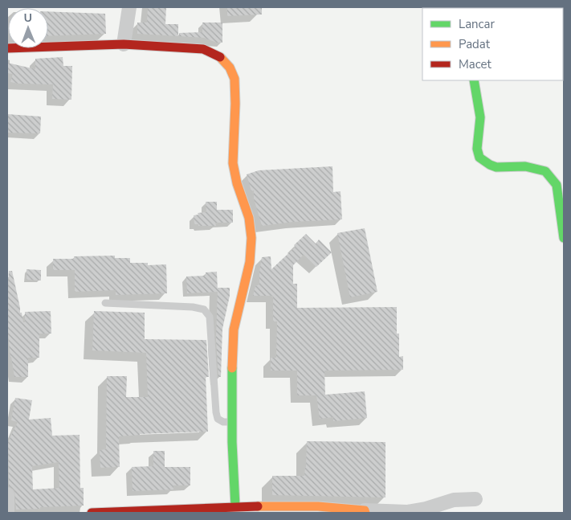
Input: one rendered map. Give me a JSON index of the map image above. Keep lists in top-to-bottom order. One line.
{"legend":["Lancar","Padat","Macet"],"north":"top"}
